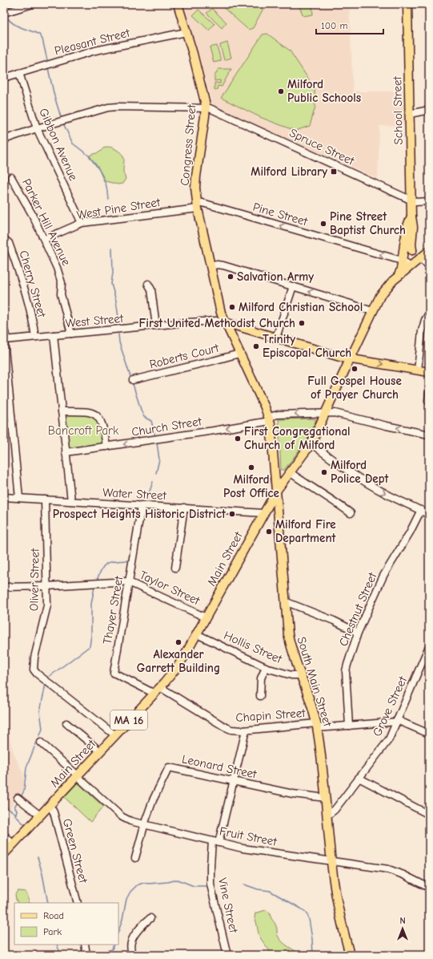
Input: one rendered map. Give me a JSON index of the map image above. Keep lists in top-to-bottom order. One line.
{"streets":{"main road":["School Street","Congress Street","Main Street","South Main Street","MA 16"],"street":["Pleasant Street","Gibbon Avenue","Spruce Street","West Pine Street","Pine Street","Parker Hill Avenue","Cherry Street","West Street","Roberts Court","Church Street","Water Street","Oliver Street","Taylor Street","Chestnut Street","Thayer Street","Hollis Street","Grove Street","Chapin Street","Leonard Street","Fruit Street","Green Street","Vine Street"]},"crossings":[["Pleasant Street","Gibbon Avenue"],["Pleasant Street","Congress Street"],["School Street","Spruce Street"],["School Street","Pine Street"],["School Street","Main Street"],["Gibbon Avenue","West Pine Street"],["Congress Street","Spruce Street"],["Congress Street","West Pine Street"],["Congress Street","Pine Street"],["Congress Street","West Street"],["Congress Street","Roberts Court"],["Congress Street","Church Street"],["Congress Street","Main Street"],["Congress Street","South Main Street"],["West Pine Street","Pine Street"],["West Pine Street","Parker Hill Avenue"],["Pine Street","Main Street"],["Parker Hill Avenue","West Street"],["Cherry Street","West Street"],["Church Street","Main Street"],["Water Street","Main Street"],["Water Street","Oliver Street"],["Water Street","Thayer Street"],["Main Street","Oliver Street"],["Main Street","Taylor Street"],["Main Street","Thayer Street"],["Main Street","Hollis Street"],["Main Street","South Main Street"],["Main Street","Chapin Street"],["Main Street","Fruit Street"],["Main Street","Green Street"],["Oliver Street","Taylor Street"],["Taylor Street","Thayer Street"],["Chestnut Street","Chapin Street"],["Hollis Street","South Main Street"],["South Main Street","Grove Street"],["South Main Street","Chapin Street"],["South Main Street","Leonard Street"],["South Main Street","Fruit Street"],["Grove Street","Chapin Street"],["Chapin Street","Vine Street"],["Leonard Street","Fruit Street"],["Leonard Street","Vine Street"],["Fruit Street","Vine Street"]],"one_way":["Church Street"],"parks":["Bancroft Park"],"places":{"other":["Milford Public Schools","Pine Street Baptist Church","Salvation Army","Milford Christian School","First United Methodist Church","Trinity Episcopal Church","Full Gospel House of Prayer Church","First Congregational Church of Milford","Milford Post Office","Milford Police Dept","Prospect Heights Historic District","Milford Fire Department","Alexander Garrett Building"],"transit":["Milford Library"]},"legend":["Road","Park"],"scale_bar":"100 m","north":"top"}
